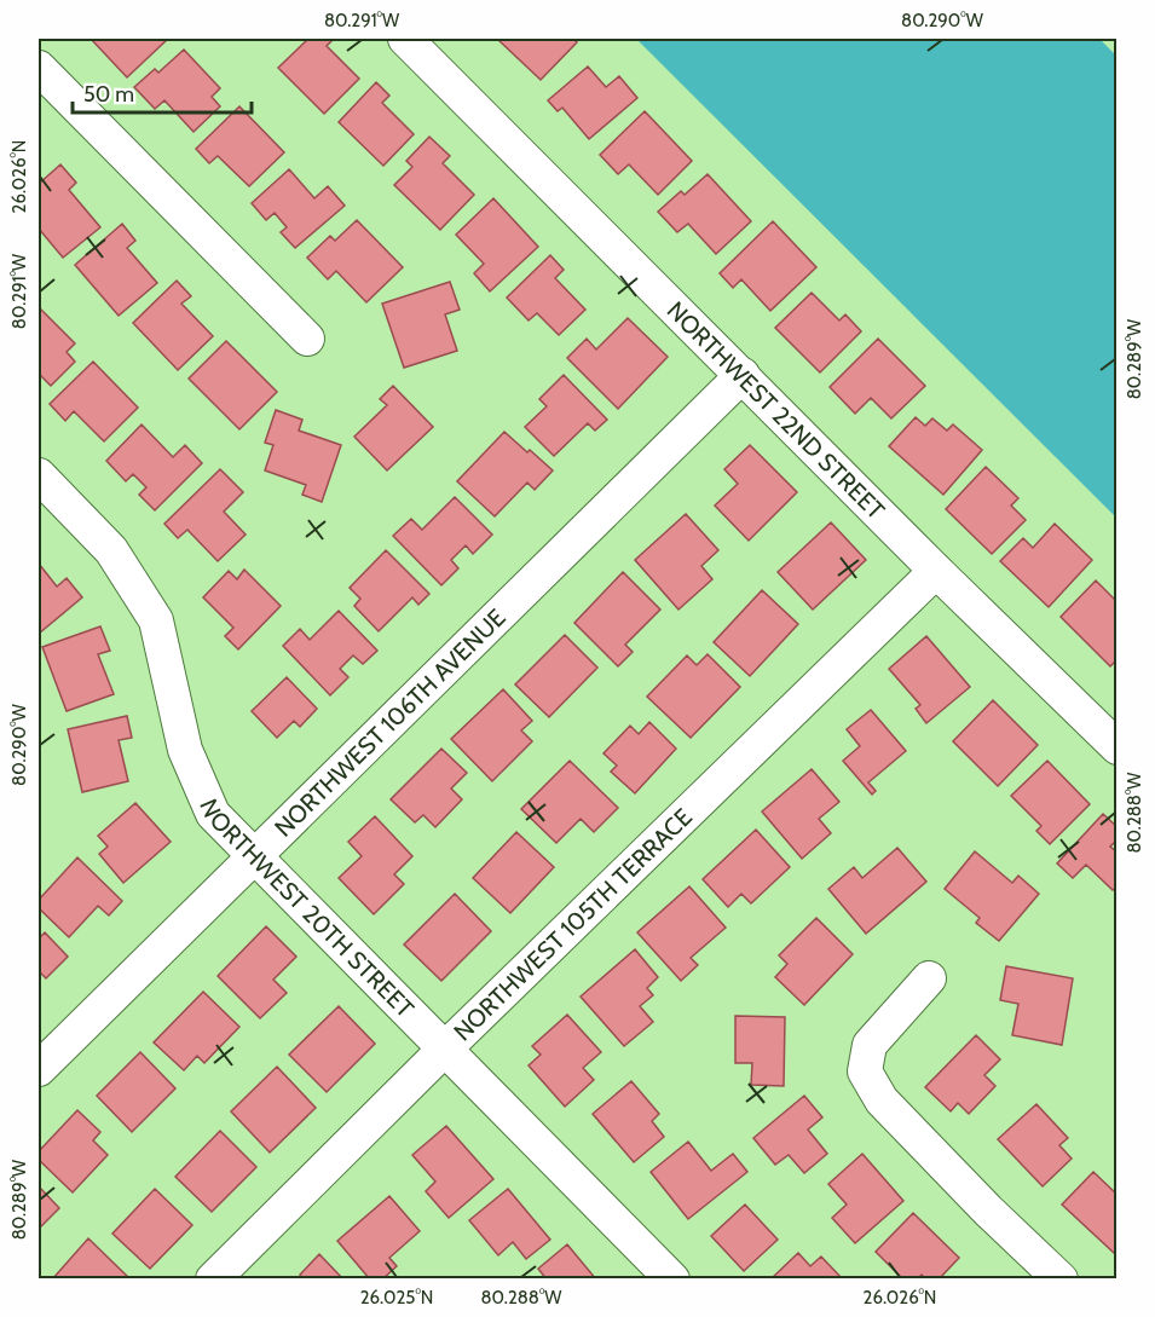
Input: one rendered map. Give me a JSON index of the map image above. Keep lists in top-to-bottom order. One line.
{"streets":{"street":["NORTHWEST 22ND STREET","NORTHWEST 106TH AVENUE","NORTHWEST 20TH STREET","NORTHWEST 105TH TERRACE"]},"crossings":[["NORTHWEST 22ND STREET","NORTHWEST 106TH AVENUE"],["NORTHWEST 22ND STREET","NORTHWEST 105TH TERRACE"],["NORTHWEST 106TH AVENUE","NORTHWEST 20TH STREET"],["NORTHWEST 20TH STREET","NORTHWEST 105TH TERRACE"]],"scale_bar":"50 m","coordinates":["80.291°W","80.290°W","26.026°N","80.289°W","80.288°W","26.025°N"]}
